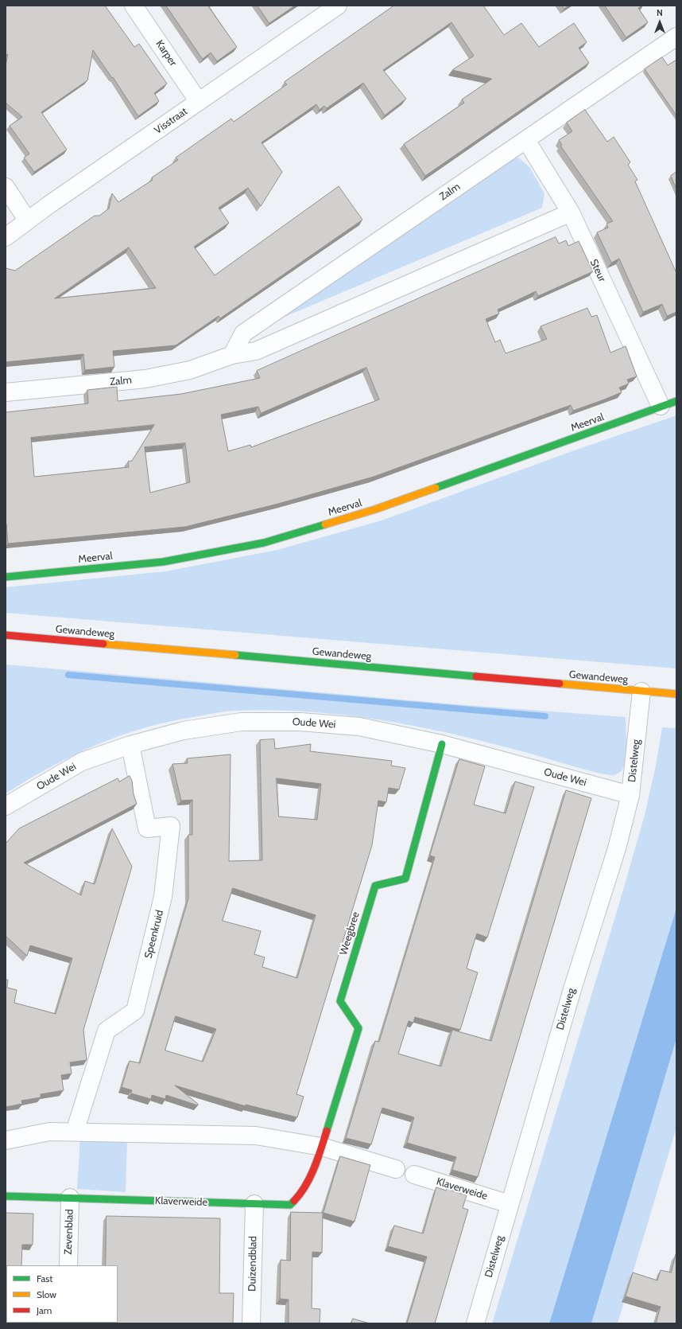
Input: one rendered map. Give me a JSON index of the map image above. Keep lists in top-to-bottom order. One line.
{"streets":{"street":["Karper","Visstraat","Zalm","Steur","Meerval","Gewandeweg","Oude Wei","Distelweg","Weegbree","Speenkruid","Klaverweide","Zevenblad","Duizendblad"]},"crossings":[["Karper","Visstraat"],["Zalm","Steur"],["Steur","Meerval"],["Gewandeweg","Distelweg"],["Oude Wei","Distelweg"],["Oude Wei","Weegbree"],["Oude Wei","Speenkruid"],["Distelweg","Klaverweide"],["Weegbree","Klaverweide"],["Klaverweide","Zevenblad"],["Klaverweide","Duizendblad"]],"legend":["Fast","Slow","Jam"],"north":"top"}
